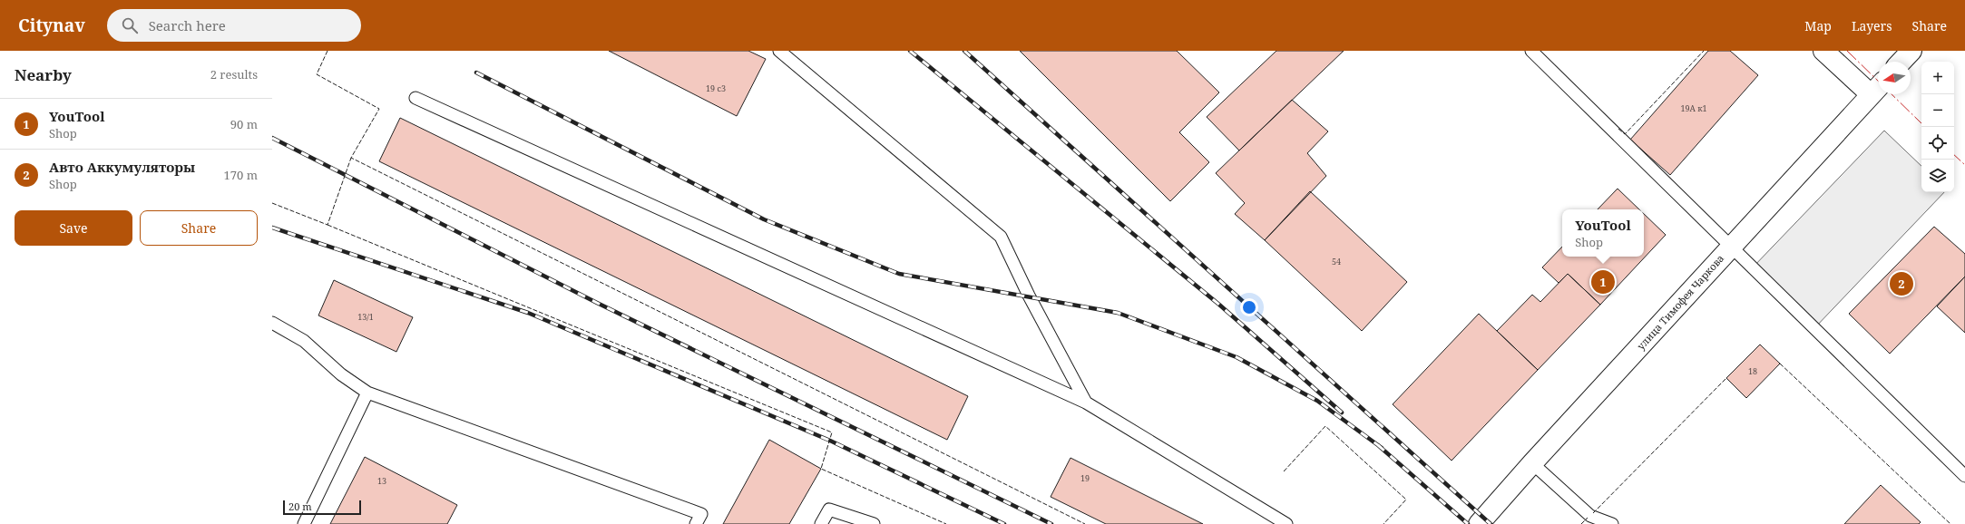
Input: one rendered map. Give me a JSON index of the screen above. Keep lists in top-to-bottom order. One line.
{"streets":{"main road":["улица Тимофея Чаркова"]},"house_numbers":["19 с3","19А к1","54","13/1","18","19","13"],"scale_bar":"20 m","north":"left","page":{"header":"Citynav","search":"Search here","nav":["Map","Layers","Share"],"heading":["Nearby","2 results"],"map_buttons":["+","−"],"list":[{"mark":"1","name":"YouTool","note":"Shop","value":"90 m"},{"mark":"2","name":"Авто Аккумуляторы","note":"Shop","value":"170 m"}],"buttons":["Save","Share"],"popup":["YouTool","Shop"],"pins":["1","2"],"scale":"20 m"}}
